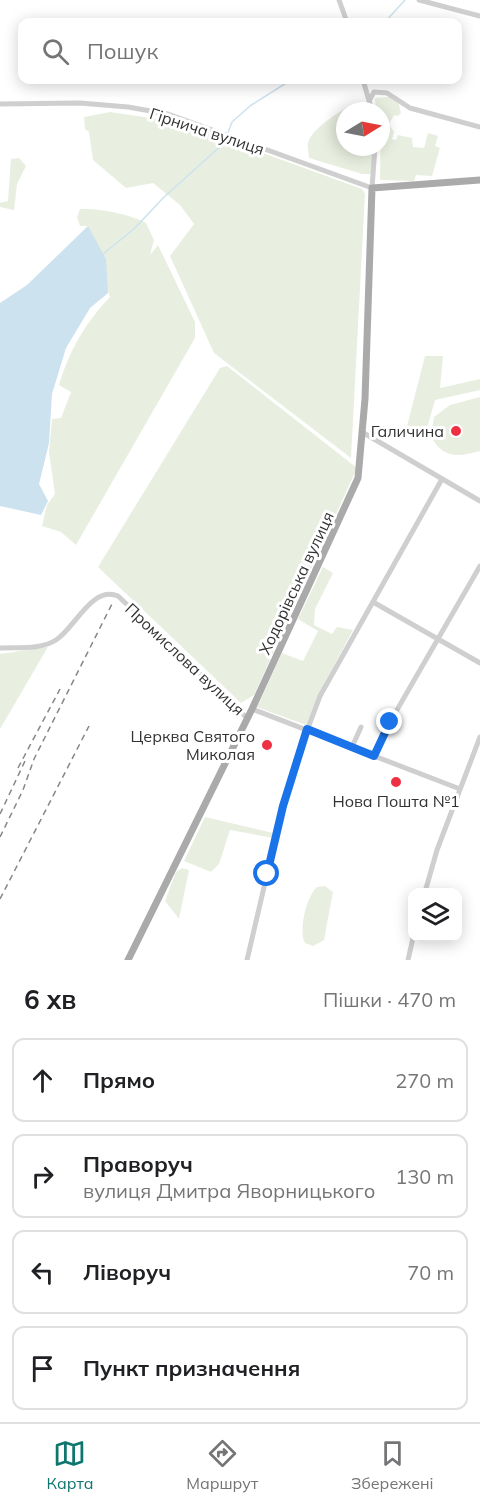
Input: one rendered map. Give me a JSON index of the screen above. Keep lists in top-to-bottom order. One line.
{"streets":{"main road":["Ходорівська вулиця"],"street":["Гірнича вулиця","Промислова вулиця"]},"crossings":[["Гірнича вулиця","Ходорівська вулиця"],["Ходорівська вулиця","Промислова вулиця"]],"places":["Галичина","Церква Святого Миколая","Нова Пошта №1"],"north":"right","page":{"search":"Пошук","heading":["6 хв","Пішки · 470 m"],"list":[["Прямо","270 m"],["Праворуч","вулиця Дмитра Яворницького","130 m"],["Ліворуч","70 m"],"Пункт призначення"],"nav":["Карта","Маршрут","Збережені"]}}
